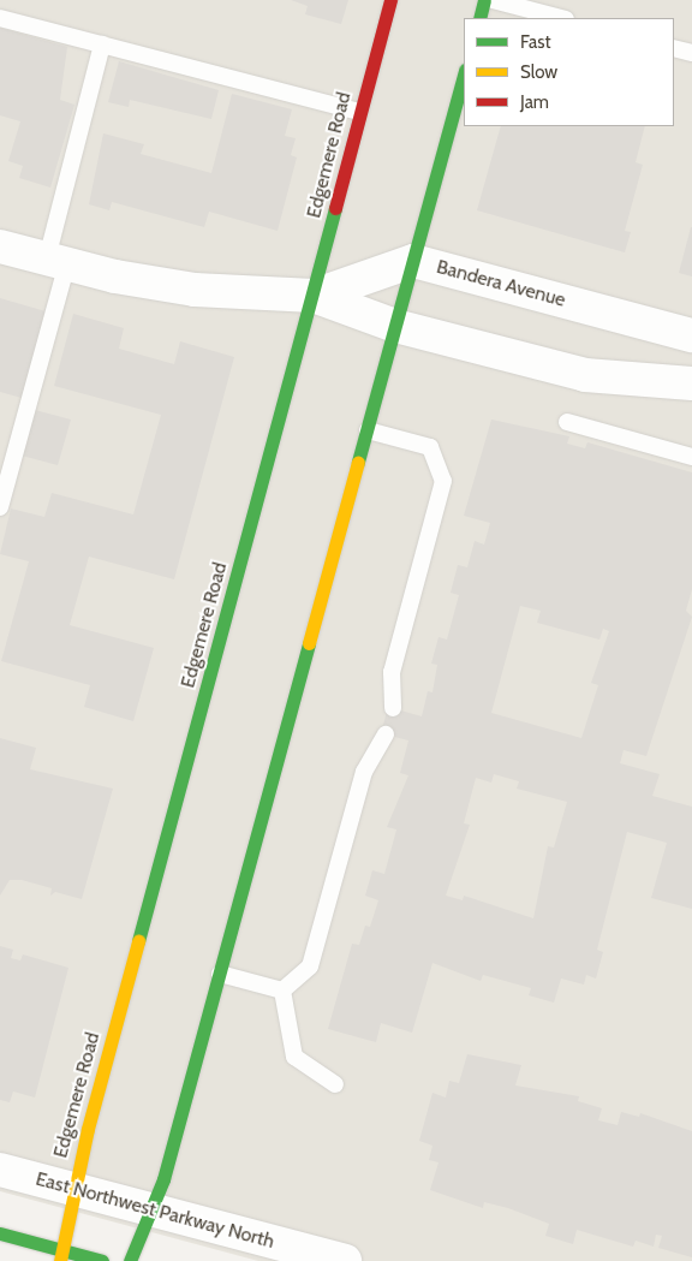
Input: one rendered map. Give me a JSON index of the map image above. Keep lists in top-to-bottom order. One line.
{"streets":{"street":["Edgemere Road","Bandera Avenue","East Northwest Parkway North"]},"crossings":[["Edgemere Road","Bandera Avenue"],["Edgemere Road","East Northwest Parkway North"]],"legend":["Fast","Slow","Jam"]}
